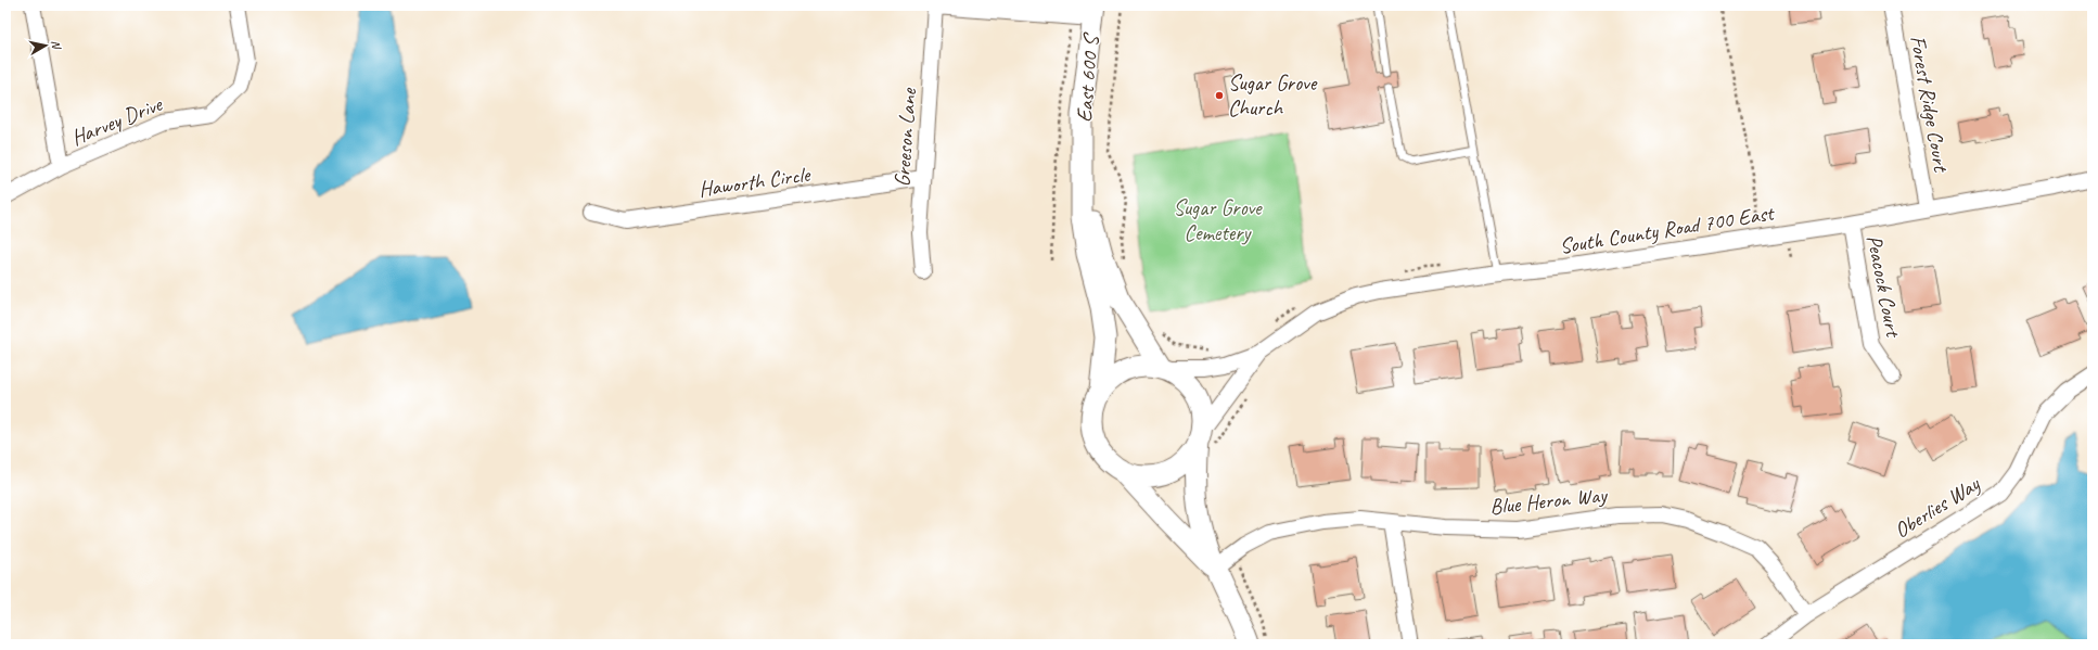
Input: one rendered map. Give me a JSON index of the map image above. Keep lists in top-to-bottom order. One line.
{"streets":{"street":["East 600 S","Forest Ridge Court","Harvey Drive","Greeson Lane","Haworth Circle","South County Road 700 East","Peacock Court","Blue Heron Way","Oberlies Way"]},"crossings":[["Forest Ridge Court","South County Road 700 East"],["Greeson Lane","Haworth Circle"],["South County Road 700 East","Peacock Court"],["Blue Heron Way","Oberlies Way"]],"parks":["Sugar Grove Cemetery"],"places":["Sugar Grove Church"],"north":"right"}
